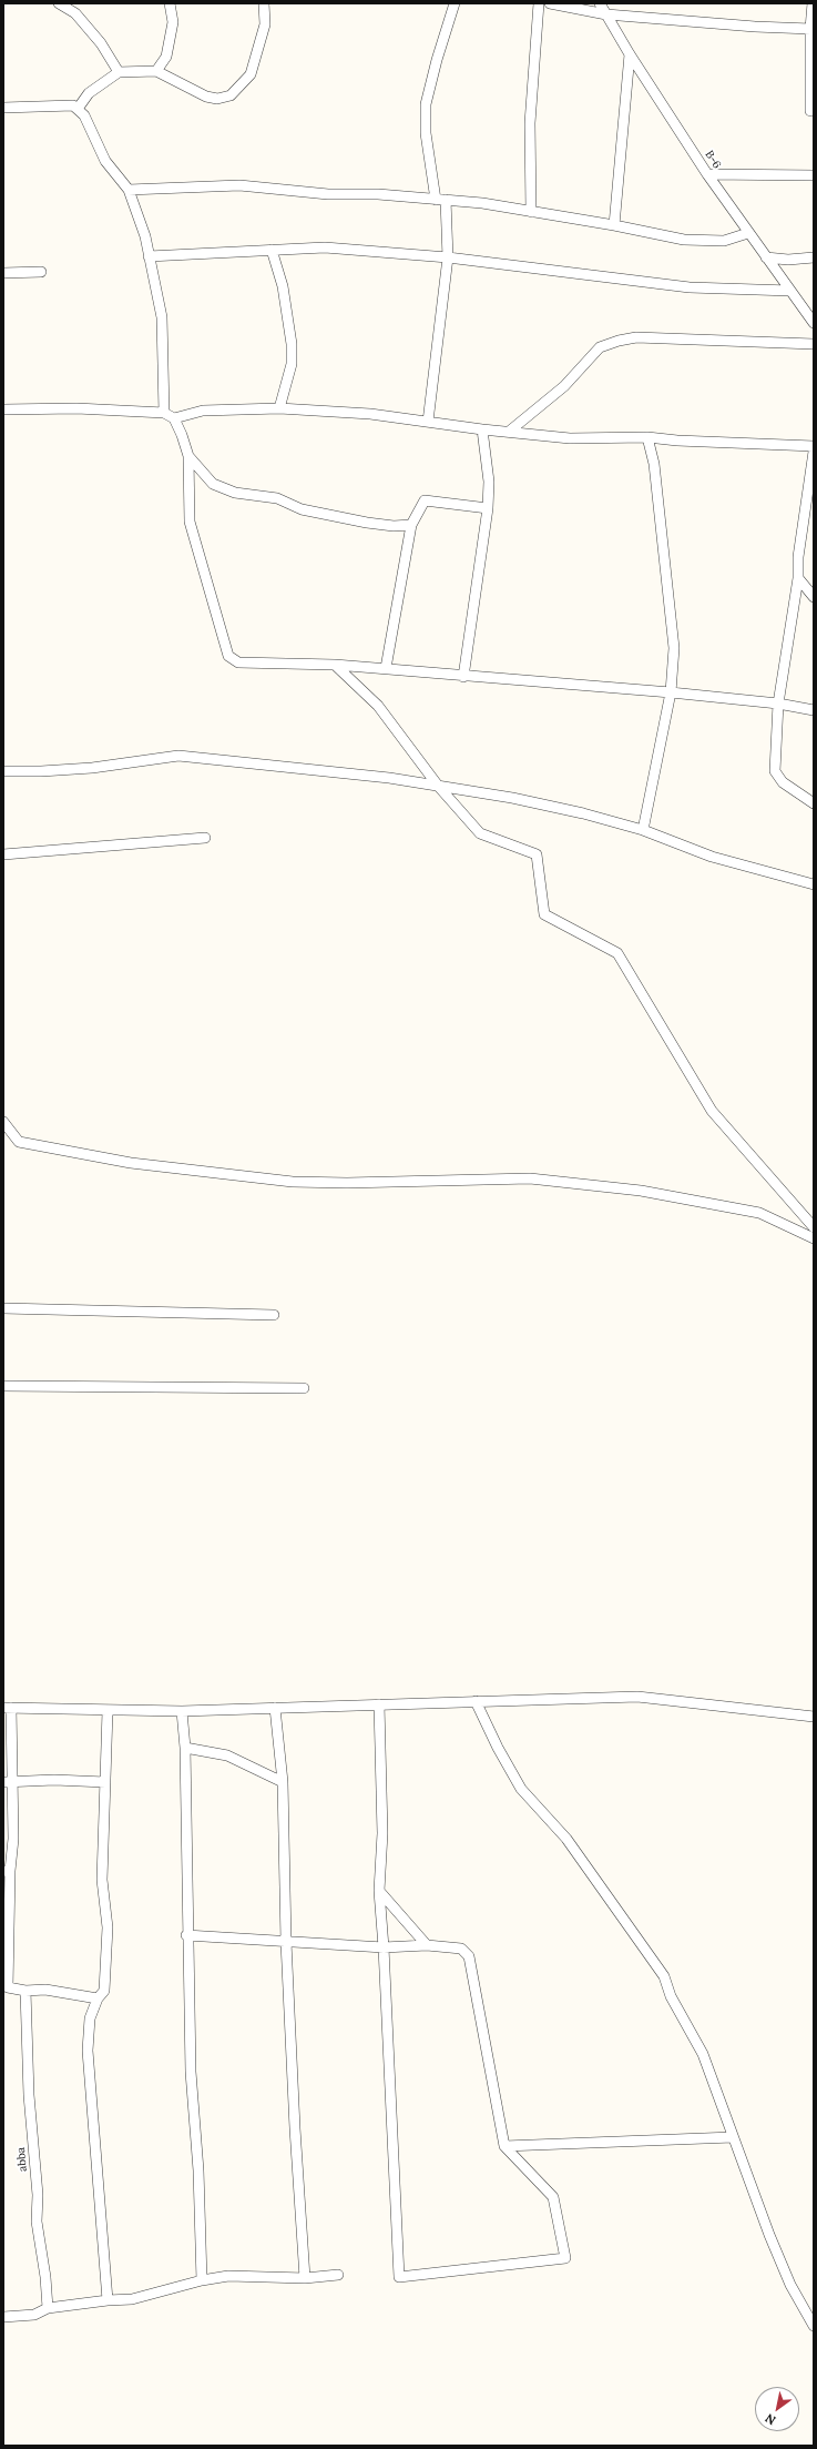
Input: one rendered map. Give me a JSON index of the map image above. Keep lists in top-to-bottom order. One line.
{"streets":{"street":["B-6","abba"]},"north":"bottom left"}
